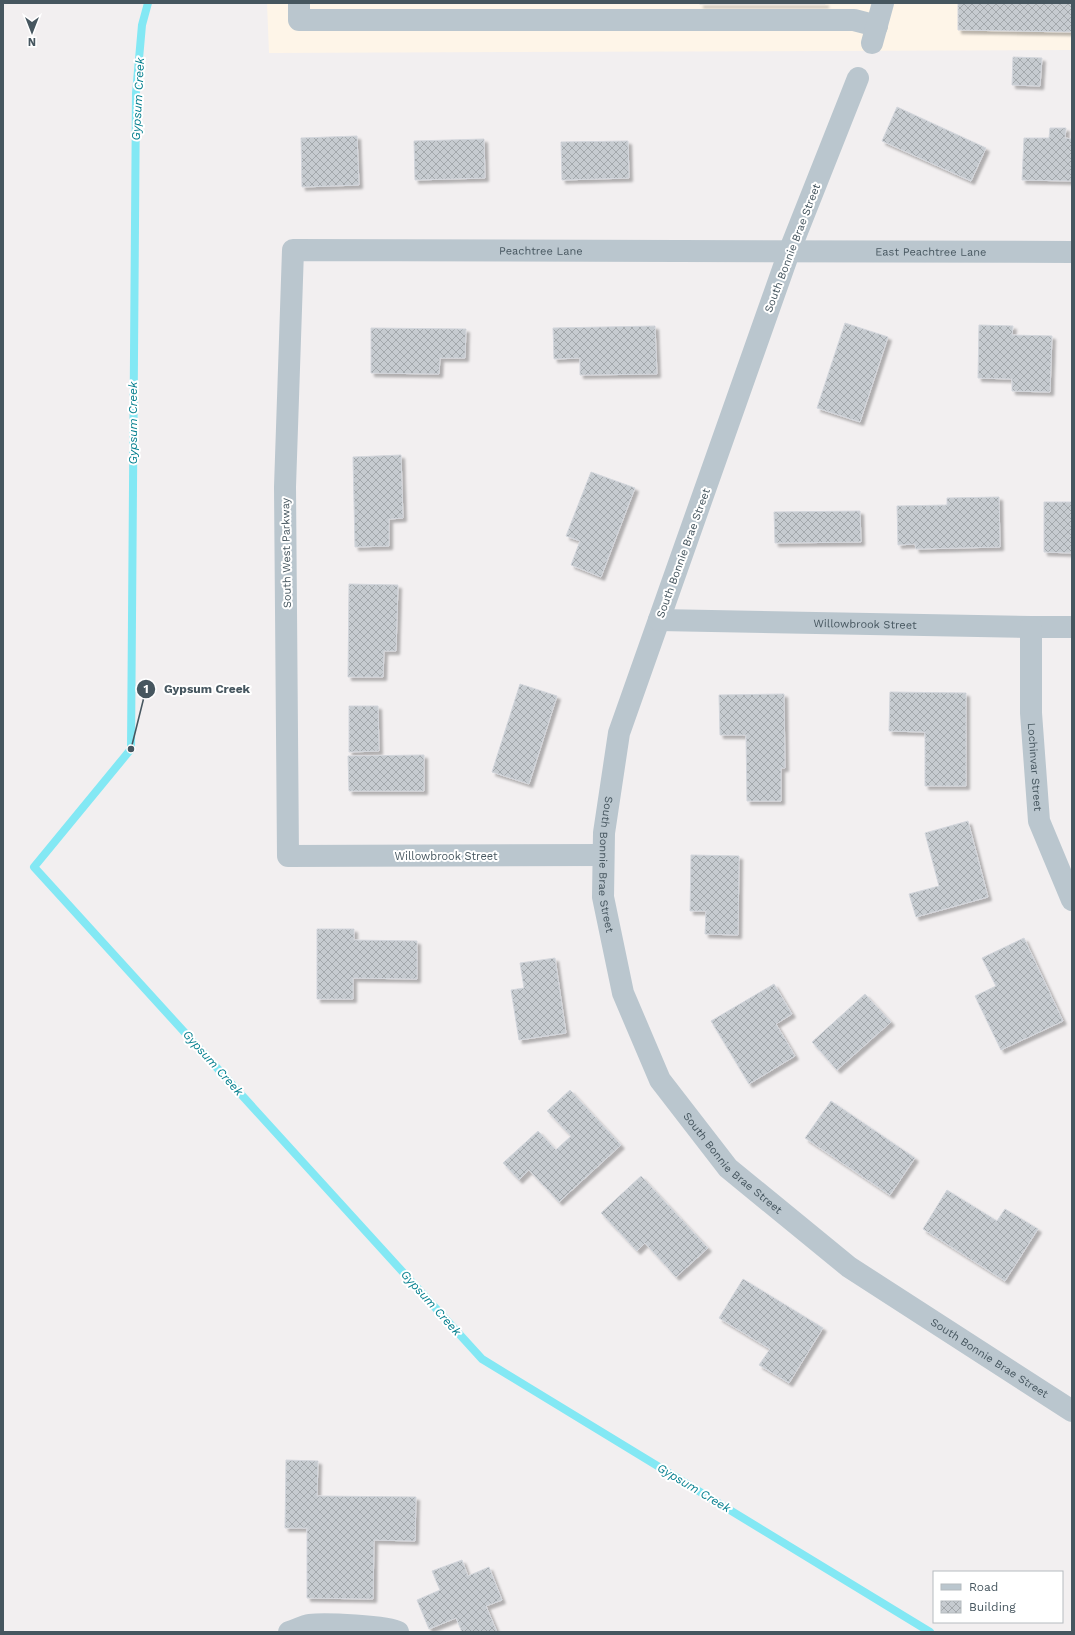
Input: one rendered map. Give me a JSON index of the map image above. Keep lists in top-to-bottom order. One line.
{"streets":{"street":["South Bonnie Brae Street","Peachtree Lane","East Peachtree Lane","South West Parkway","Willowbrook Street","Lochinvar Street"]},"crossings":[["South Bonnie Brae Street","Peachtree Lane"],["South Bonnie Brae Street","East Peachtree Lane"],["South Bonnie Brae Street","Willowbrook Street"],["Peachtree Lane","East Peachtree Lane"],["Peachtree Lane","South West Parkway"],["South West Parkway","Willowbrook Street"],["Willowbrook Street","Lochinvar Street"]],"water":["Gypsum Creek"],"places":["Gypsum Creek"],"legend":["Road","Building"],"north":"bottom"}
